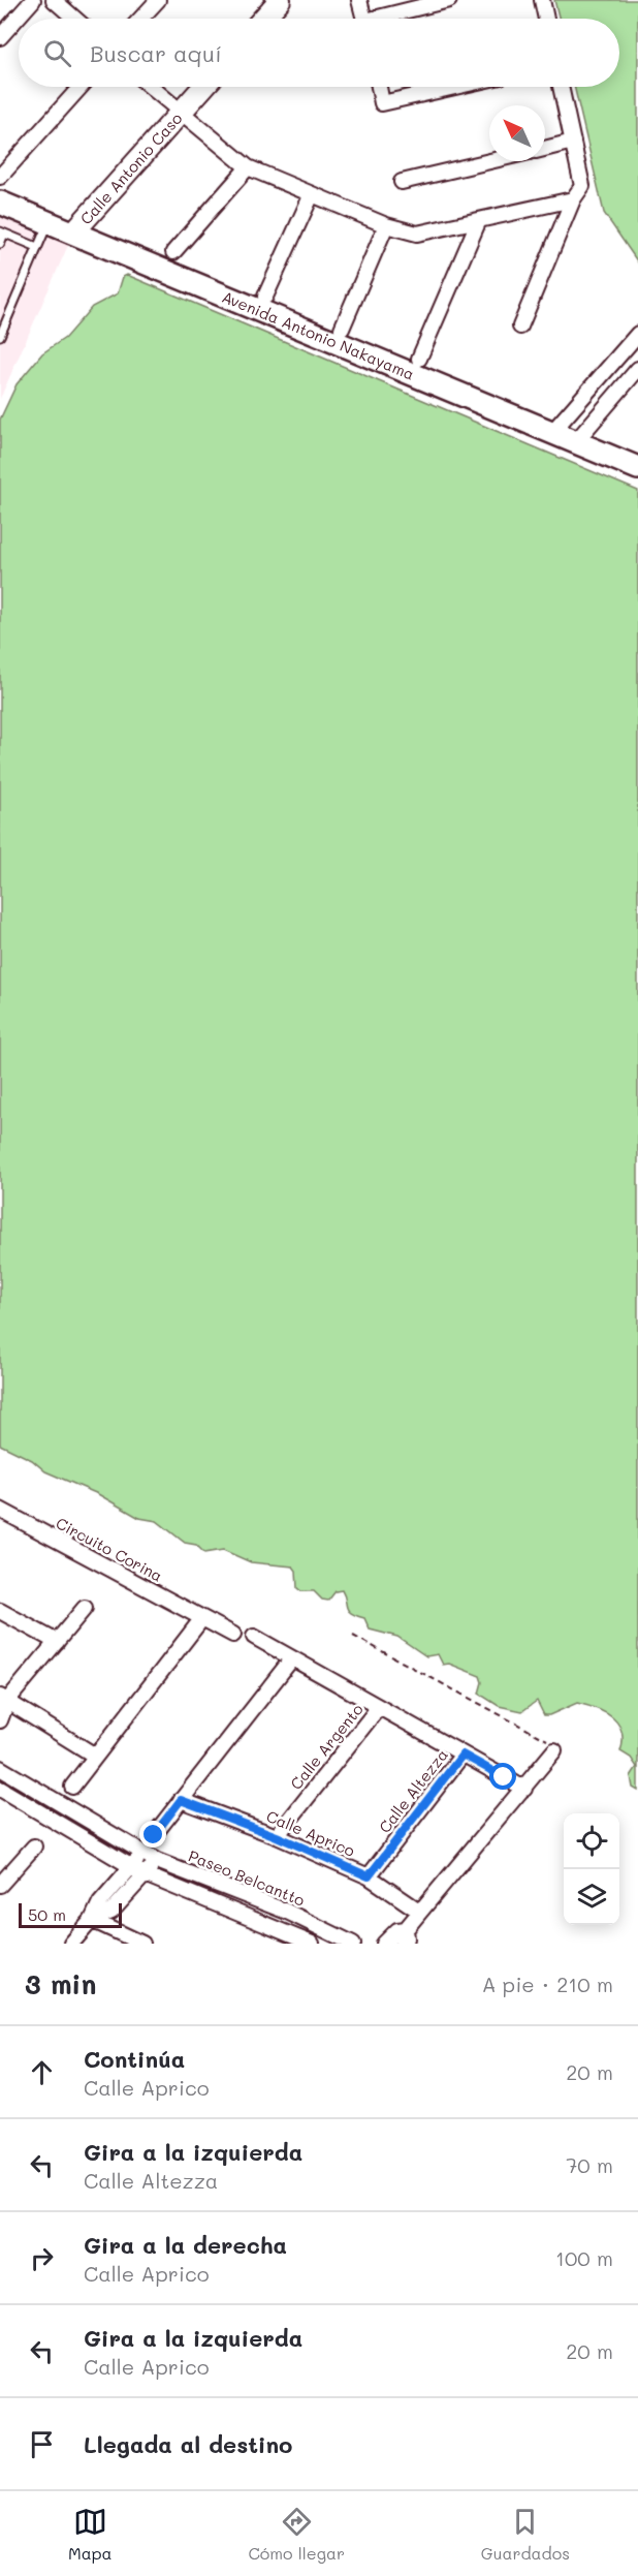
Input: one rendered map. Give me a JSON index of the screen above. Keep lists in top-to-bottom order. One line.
{"streets":{"main road":["Avenida Antonio Nakayama"],"street":["Calle Antonio Caso","Circuito Corina","Calle Argento","Calle Altezza","Calle Aprico","Paseo Belcantto"]},"crossings":[["Calle Antonio Caso","Avenida Antonio Nakayama"],["Calle Argento","Calle Aprico"],["Calle Altezza","Calle Aprico"]],"scale_bar":"50 m","north":"top left","page":{"search":"Buscar aquí","scale":"50 m","heading":["3 min","A pie · 210 m"],"list":[["Continúa","Calle Aprico","20 m"],["Gira a la izquierda","Calle Altezza","70 m"],["Gira a la derecha","Calle Aprico","100 m"],["Gira a la izquierda","Calle Aprico","20 m"],"Llegada al destino"],"nav":["Mapa","Cómo llegar","Guardados"]}}
